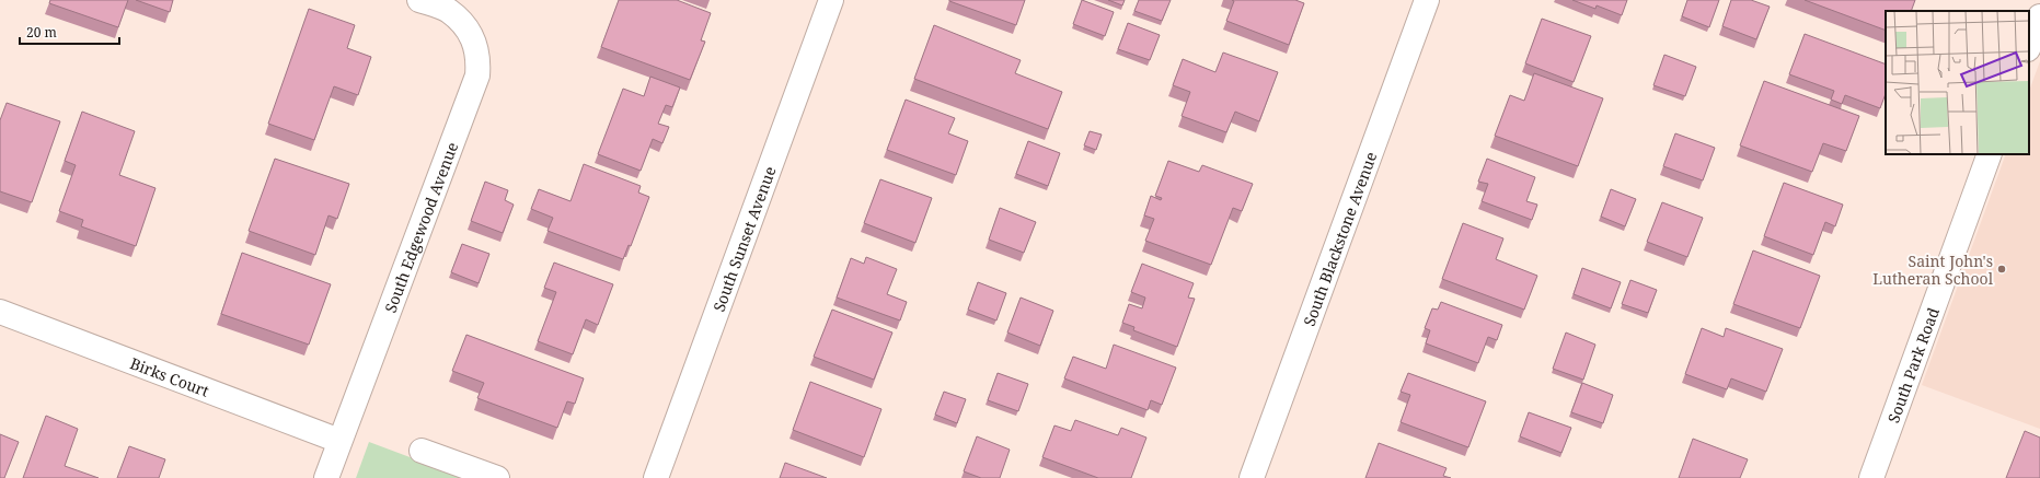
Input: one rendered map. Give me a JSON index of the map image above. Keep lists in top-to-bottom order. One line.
{"streets":{"street":["South Edgewood Avenue","South Blackstone Avenue","South Sunset Avenue","South Park Road","Birks Court"]},"crossings":[["South Edgewood Avenue","Birks Court"]],"places":["Saint John's Lutheran School"],"scale_bar":"20 m"}
